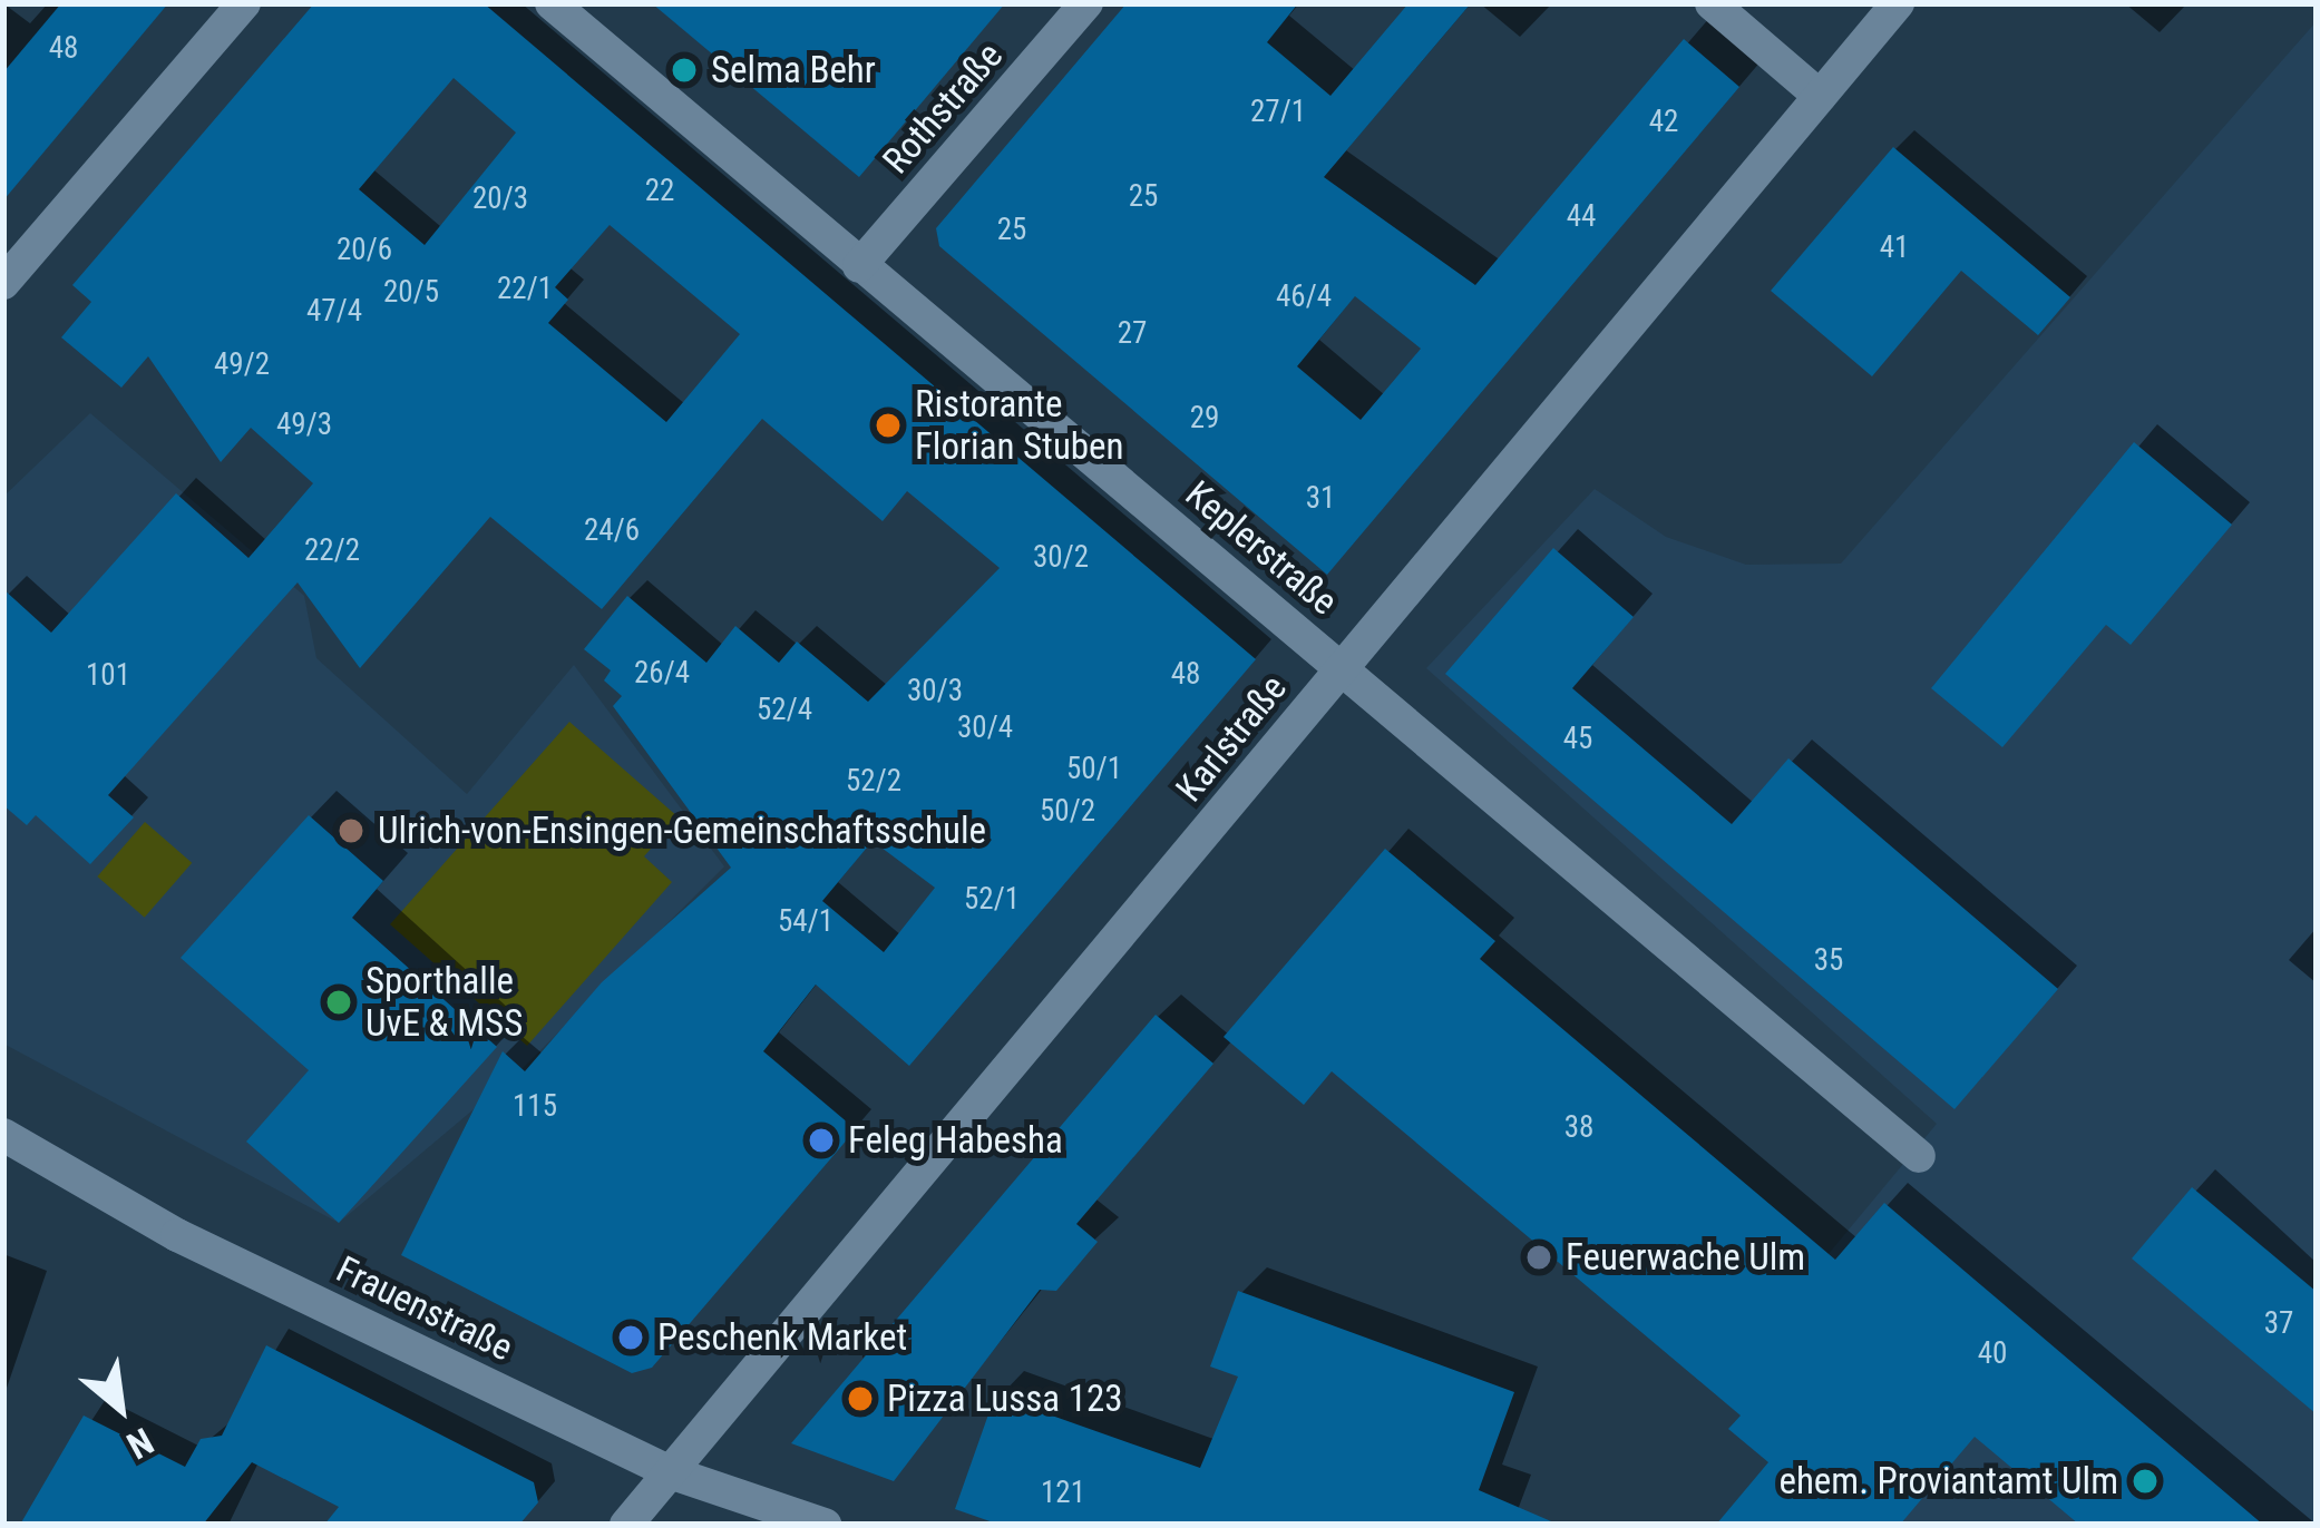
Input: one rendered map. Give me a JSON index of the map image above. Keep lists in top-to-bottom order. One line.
{"streets":{"street":["Rothstraße","Keplerstraße","Karlstraße","Frauenstraße"]},"crossings":[["Rothstraße","Keplerstraße"],["Keplerstraße","Karlstraße"],["Karlstraße","Frauenstraße"]],"places":["Selma Behr","Ristorante Florian Stuben","Ulrich-von-Ensingen-Gemeinschaftsschule","Sporthalle UvE & MSS","Feleg Habesha","Feuerwache Ulm","Peschenk Market","Pizza Lussa 123","ehem. Proviantamt Ulm"],"house_numbers":["48","27/1","42","22","25","20/3","44","25","41","20/6","22/1","20/5","46/4","47/4","27","49/2","29","49/3","31","24/6","22/2","30/2","26/4","48","101","30/3","52/4","30/4","45","50/1","52/2","50/2","52/1","54/1","35","115","38","37","40","121"],"north":"bottom right"}
